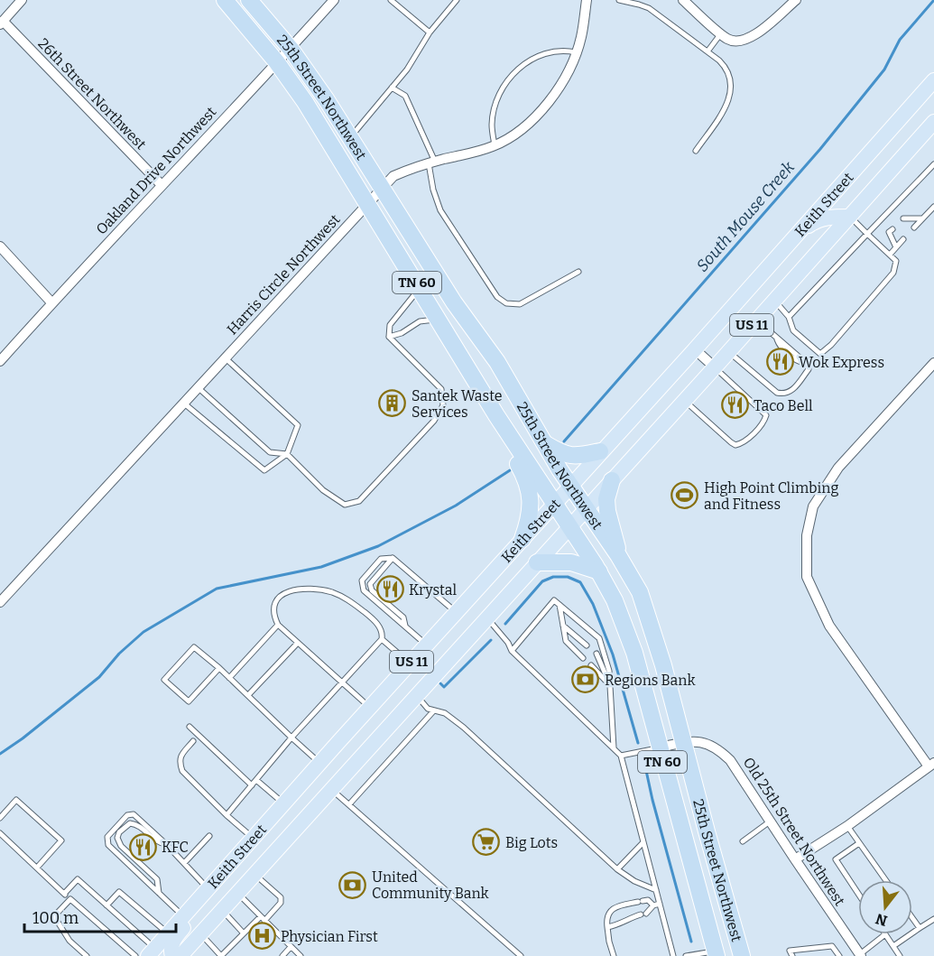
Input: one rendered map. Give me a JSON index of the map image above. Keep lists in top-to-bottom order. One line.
{"streets":{"highway":["25th Street Northwest","TN 60"],"main road":["Keith Street","US 11"],"street":["26th Street Northwest","Oakland Drive Northwest","Harris Circle Northwest","Old 25th Street Northwest"]},"crossings":[["26th Street Northwest","Oakland Drive Northwest"],["25th Street Northwest","Oakland Drive Northwest"],["25th Street Northwest","Keith Street"],["25th Street Northwest","Harris Circle Northwest"],["25th Street Northwest","Old 25th Street Northwest"]],"water":["South Mouse Creek"],"places":{"restaurant":["Wok Express","Taco Bell","Krystal","KFC"],"building":["Santek Waste Services"],"sports":["High Point Climbing and Fitness"],"bank":["Regions Bank","United Community Bank"],"supermarket":["Big Lots"],"hospital":["Physician First"]},"scale_bar":"100 m","north":"bottom"}
